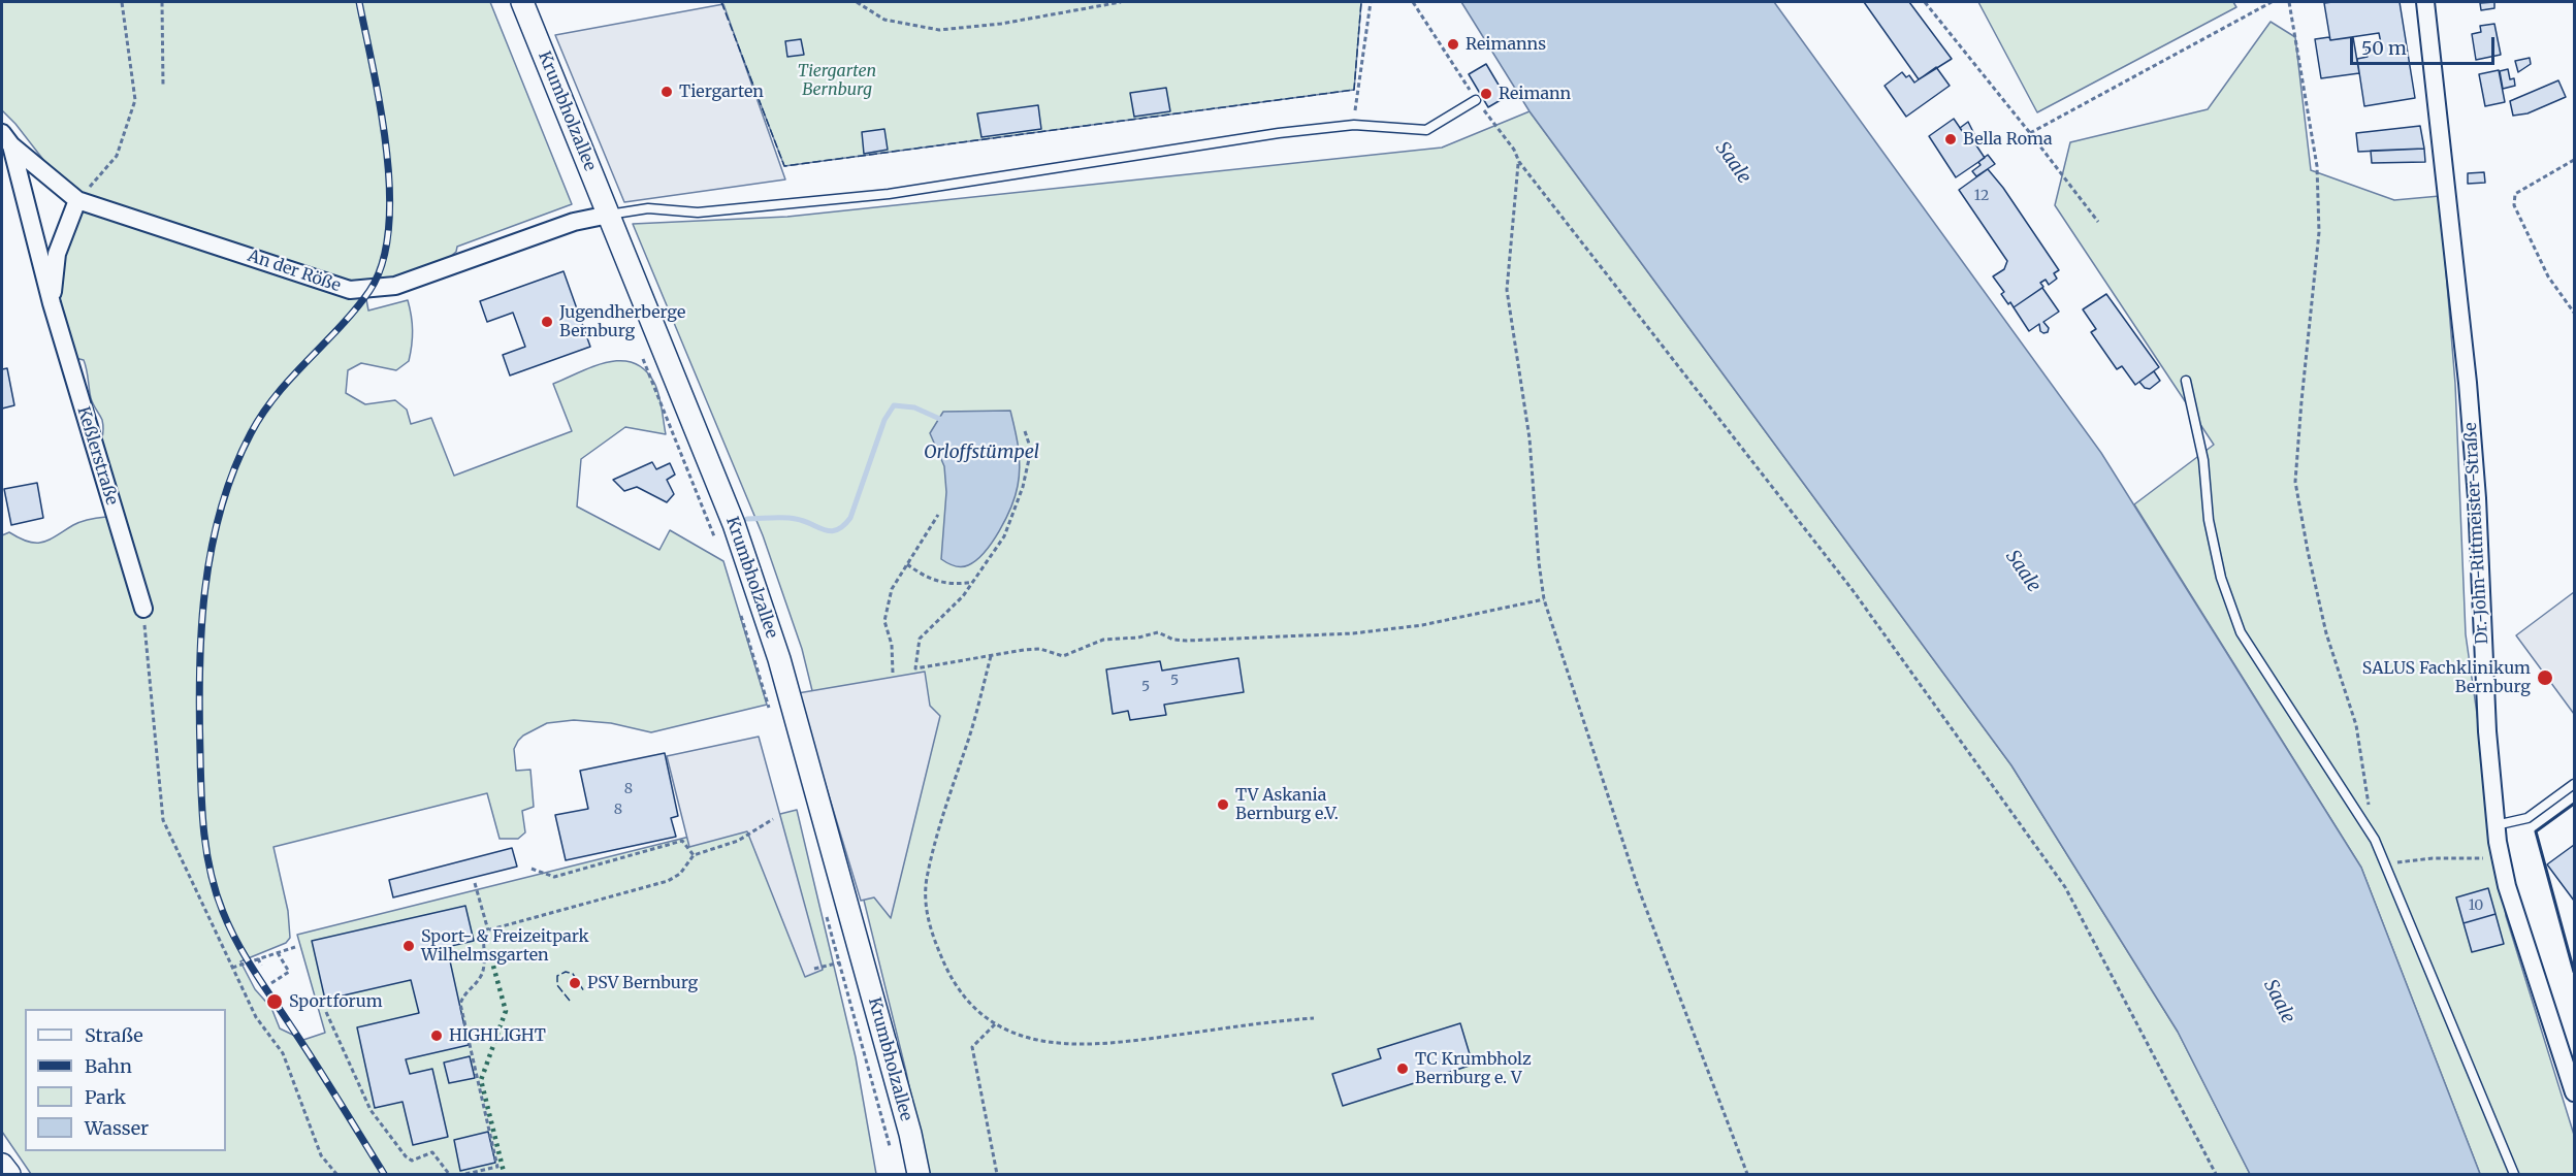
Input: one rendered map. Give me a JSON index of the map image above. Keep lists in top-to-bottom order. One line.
{"streets":{"street":["Krumbholzallee","An der Röße","Keßlerstraße","Dr.-John-Rittmeister-Straße"]},"crossings":[["Krumbholzallee","An der Röße"],["An der Röße","Keßlerstraße"]],"water":["Saale","Orloffstümpel"],"parks":["Tiergarten Bernburg"],"places":["Reimanns","Tiergarten","Reimann","Bella Roma","Jugendherberge Bernburg","SALUS Fachklinikum Bernburg","TV Askania Bernburg e.V.","Sport- & Freizeitpark Wilhelmsgarten","PSV Bernburg","Sportforum","HIGHLIGHT","TC Krumbholz Bernburg e. V"],"house_numbers":["12","5","5","8","8","10"],"legend":["Straße","Bahn","Park","Wasser"],"scale_bar":"50 m"}
